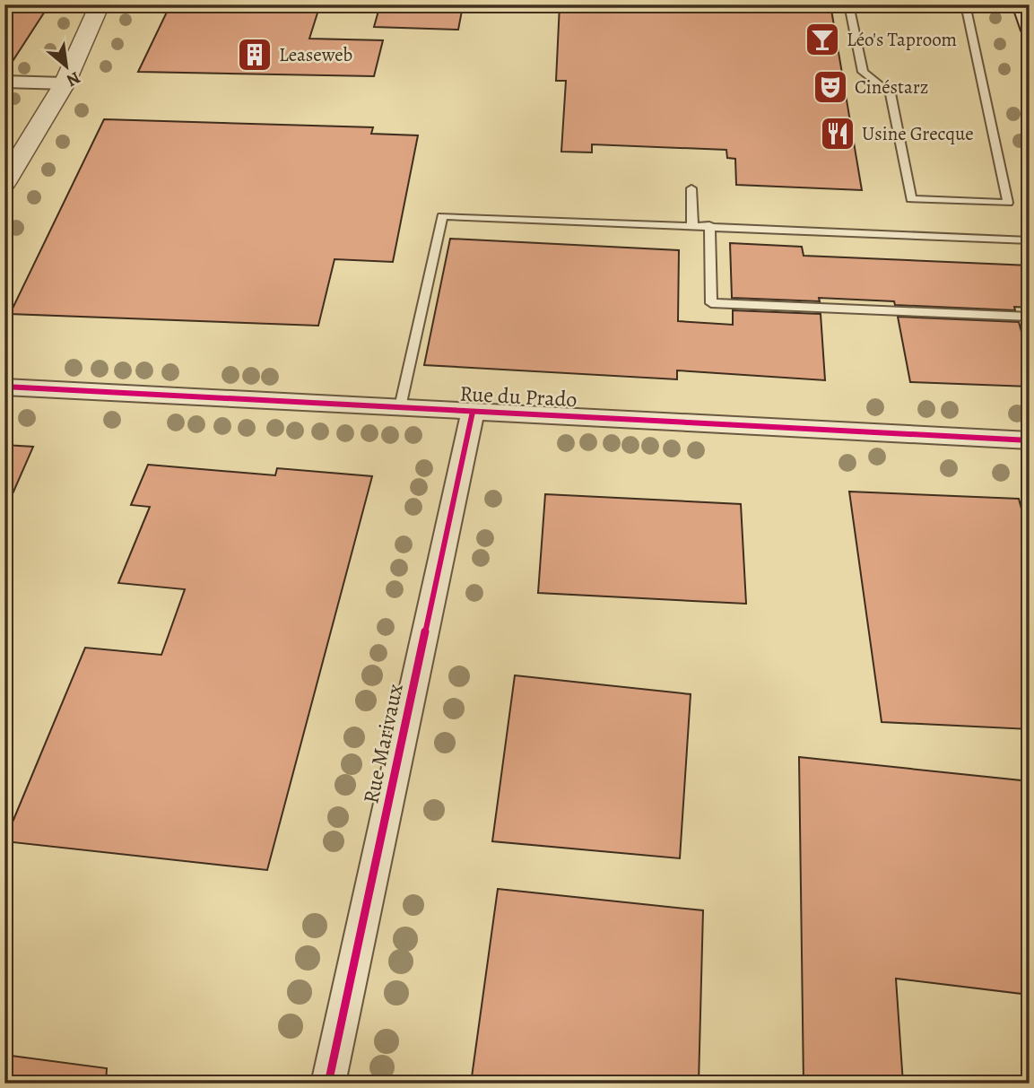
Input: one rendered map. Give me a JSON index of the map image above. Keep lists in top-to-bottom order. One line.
{"streets":{"street":["Rue du Prado","Rue Marivaux"]},"crossings":[["Rue du Prado","Rue Marivaux"]],"places":{"bar":["Léo's Taproom"],"building":["Leaseweb"],"theatre":["Cinéstarz"],"restaurant":["Usine Grecque"]},"north":"bottom right"}
